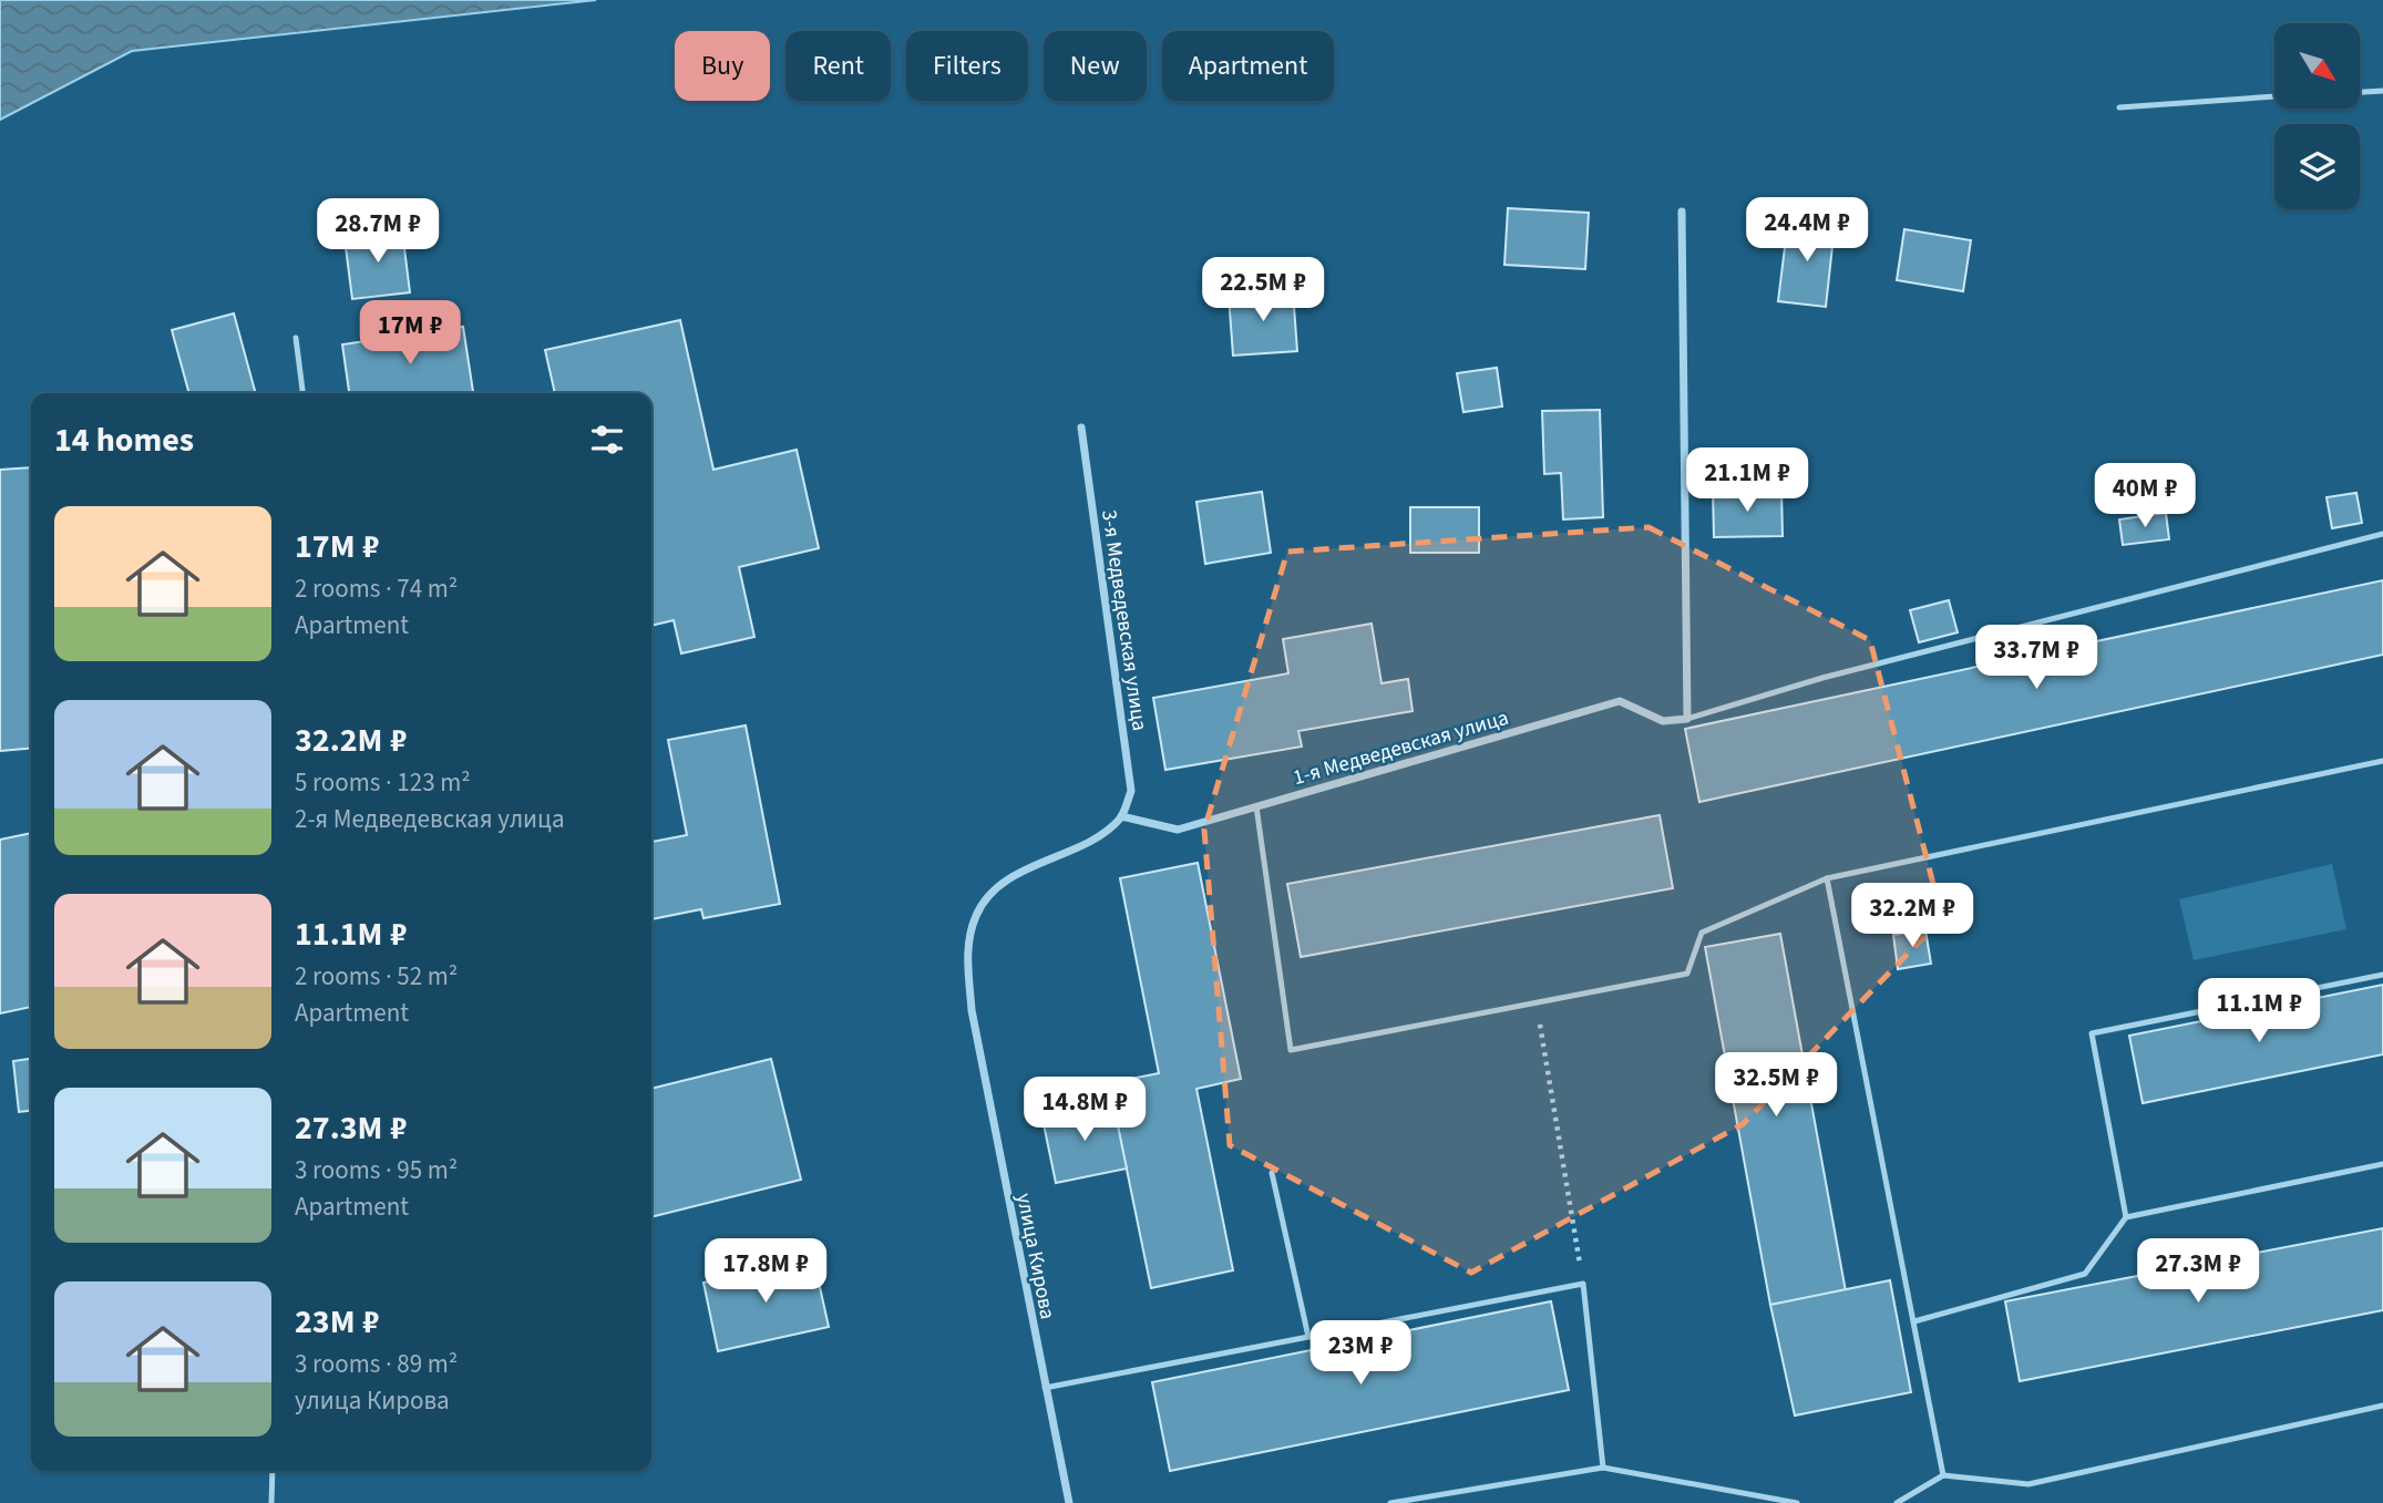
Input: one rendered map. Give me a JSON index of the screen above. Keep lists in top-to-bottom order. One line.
{"streets":{"street":["3-я Медведевская улица","1-я Медведевская улица","улица Кирова"]},"crossings":[["3-я Медведевская улица","1-я Медведевская улица"],["3-я Медведевская улица","улица Кирова"],["1-я Медведевская улица","улица Кирова"]],"north":"bottom right","page":{"chip":["Buy","Rent","Filters","New","Apartment"],"price":["24.4M ₽","28.7M ₽","22.5M ₽","17M ₽","21.1M ₽","40M ₽","33.7M ₽","32.2M ₽","11.1M ₽","32.5M ₽","14.8M ₽","17.8M ₽","27.3M ₽","23M ₽"],"heading":"14 homes","list":[{"name":"17M ₽","note":"2 rooms · 74 m² · Apartment"},{"name":"32.2M ₽","note":"5 rooms · 123 m² · 2-я Медведевская улица"},{"name":"11.1M ₽","note":"2 rooms · 52 m² · Apartment"},{"name":"27.3M ₽","note":"3 rooms · 95 m² · Apartment"},{"name":"23M ₽","note":"3 rooms · 89 m² · улица Кирова"}]}}
